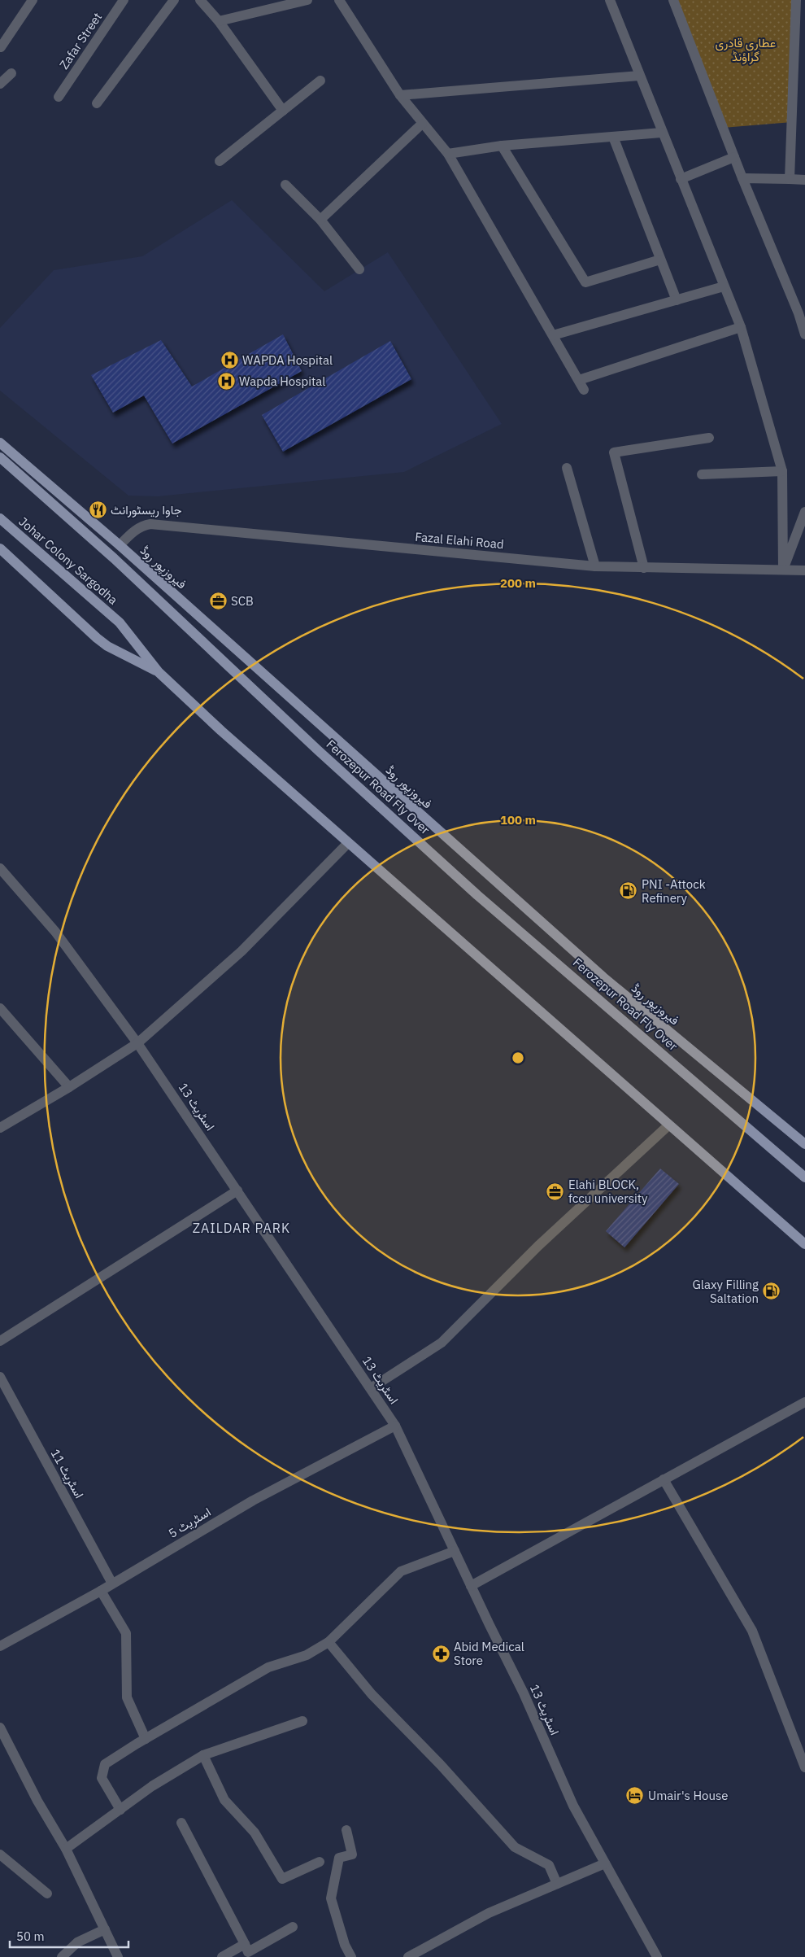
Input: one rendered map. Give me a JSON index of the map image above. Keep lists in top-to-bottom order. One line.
{"streets":{"main road":["Johar Colony Sargodha","فیروزپور روڈ","Ferozepur Road Fly Over"],"street":["Zafar Street","Fazal Elahi Road","اسٹریٹ 13","اسٹریٹ 11","اسٹریٹ 5"]},"crossings":[["Fazal Elahi Road","فیروزپور روڈ"],["اسٹریٹ 13","اسٹریٹ 5"],["اسٹریٹ 11","اسٹریٹ 5"]],"districts":["ZAILDAR PARK"],"parks":["عطاری قادری گراؤنڈ"],"places":{"hospital":["WAPDA Hospital","Wapda Hospital"],"restaurant":["جاوا ریسٹورانٹ"],"office":["SCB","Elahi BLOCK, fccu university"],"fuel station":["PNI -Attock Refinery","Glaxy Filling Saltation"],"pharmacy":["Abid Medical Store"],"hotel":["Umair's House"]},"scale_bar":"50 m","rings":["200 m","100 m"]}
